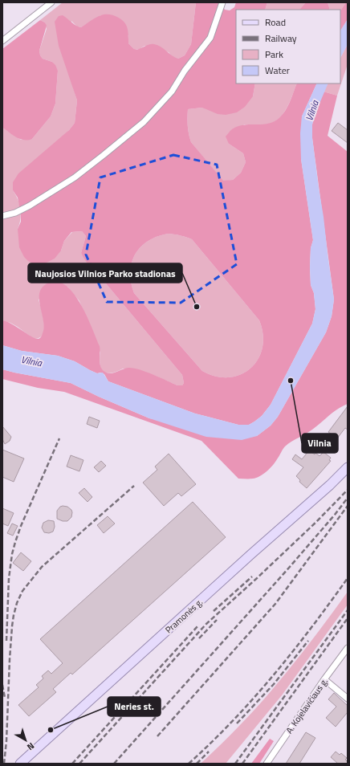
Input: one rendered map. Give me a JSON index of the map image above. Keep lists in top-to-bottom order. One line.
{"streets":{"main road":["Pramonės g."],"street":["A. Kojelavičiaus g."]},"water":["Vilnia"],"places":["Naujosios Vilnios Parko stadionas","Vilnia","Neries st."],"legend":["Road","Railway","Park","Water"],"north":"bottom right"}
